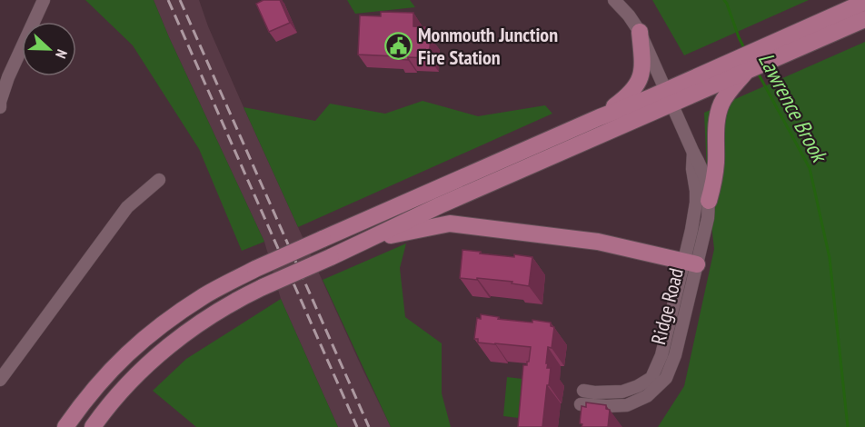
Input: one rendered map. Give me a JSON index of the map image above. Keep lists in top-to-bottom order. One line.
{"streets":{"street":["Ridge Road"]},"water":["Lawrence Brook"],"places":{"public building":["Monmouth Junction Fire Station"]},"north":"right"}
